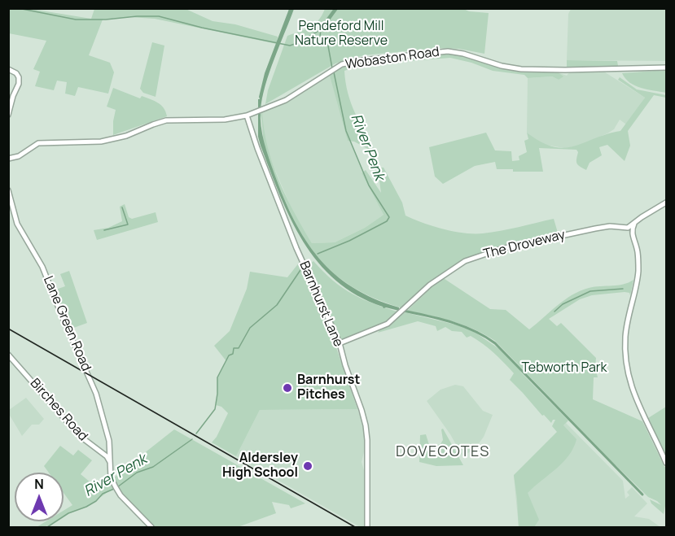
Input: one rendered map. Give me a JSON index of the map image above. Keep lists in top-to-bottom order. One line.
{"streets":{"street":["Wobaston Road","The Droveway","Barnhurst Lane","Lane Green Road","Birches Road"]},"crossings":[["Wobaston Road","Barnhurst Lane"],["The Droveway","Barnhurst Lane"],["Lane Green Road","Birches Road"]],"districts":["DOVECOTES"],"water":["River Penk"],"parks":["Pendeford Mill Nature Reserve","Tebworth Park"],"places":["Barnhurst Pitches","Aldersley High School"],"north":"top"}
